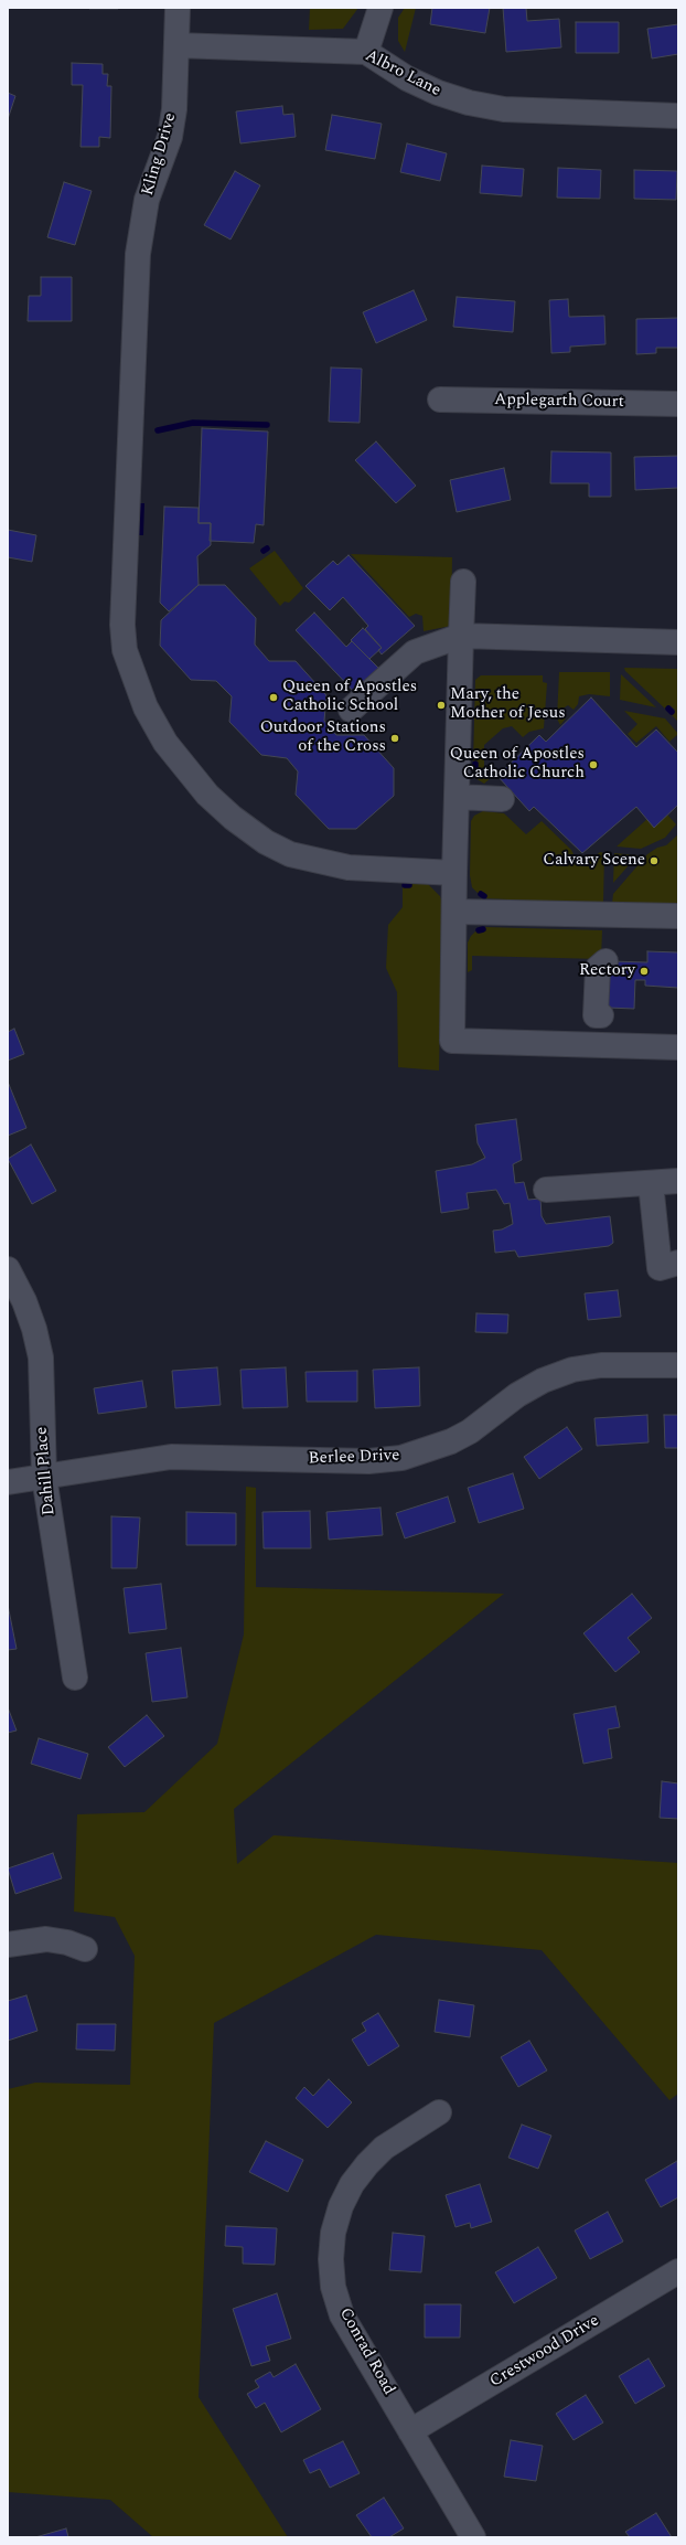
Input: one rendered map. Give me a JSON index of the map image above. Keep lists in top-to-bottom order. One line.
{"streets":{"street":["Albro Lane","Kling Drive","Applegarth Court","Berlee Drive","Dahill Place","Conrad Road","Crestwood Drive"]},"crossings":[["Albro Lane","Kling Drive"],["Berlee Drive","Dahill Place"],["Conrad Road","Crestwood Drive"]],"places":["Queen of Apostles Catholic School","Mary, the Mother of Jesus","Outdoor Stations of the Cross","Queen of Apostles Catholic Church","Calvary Scene","Rectory"]}
